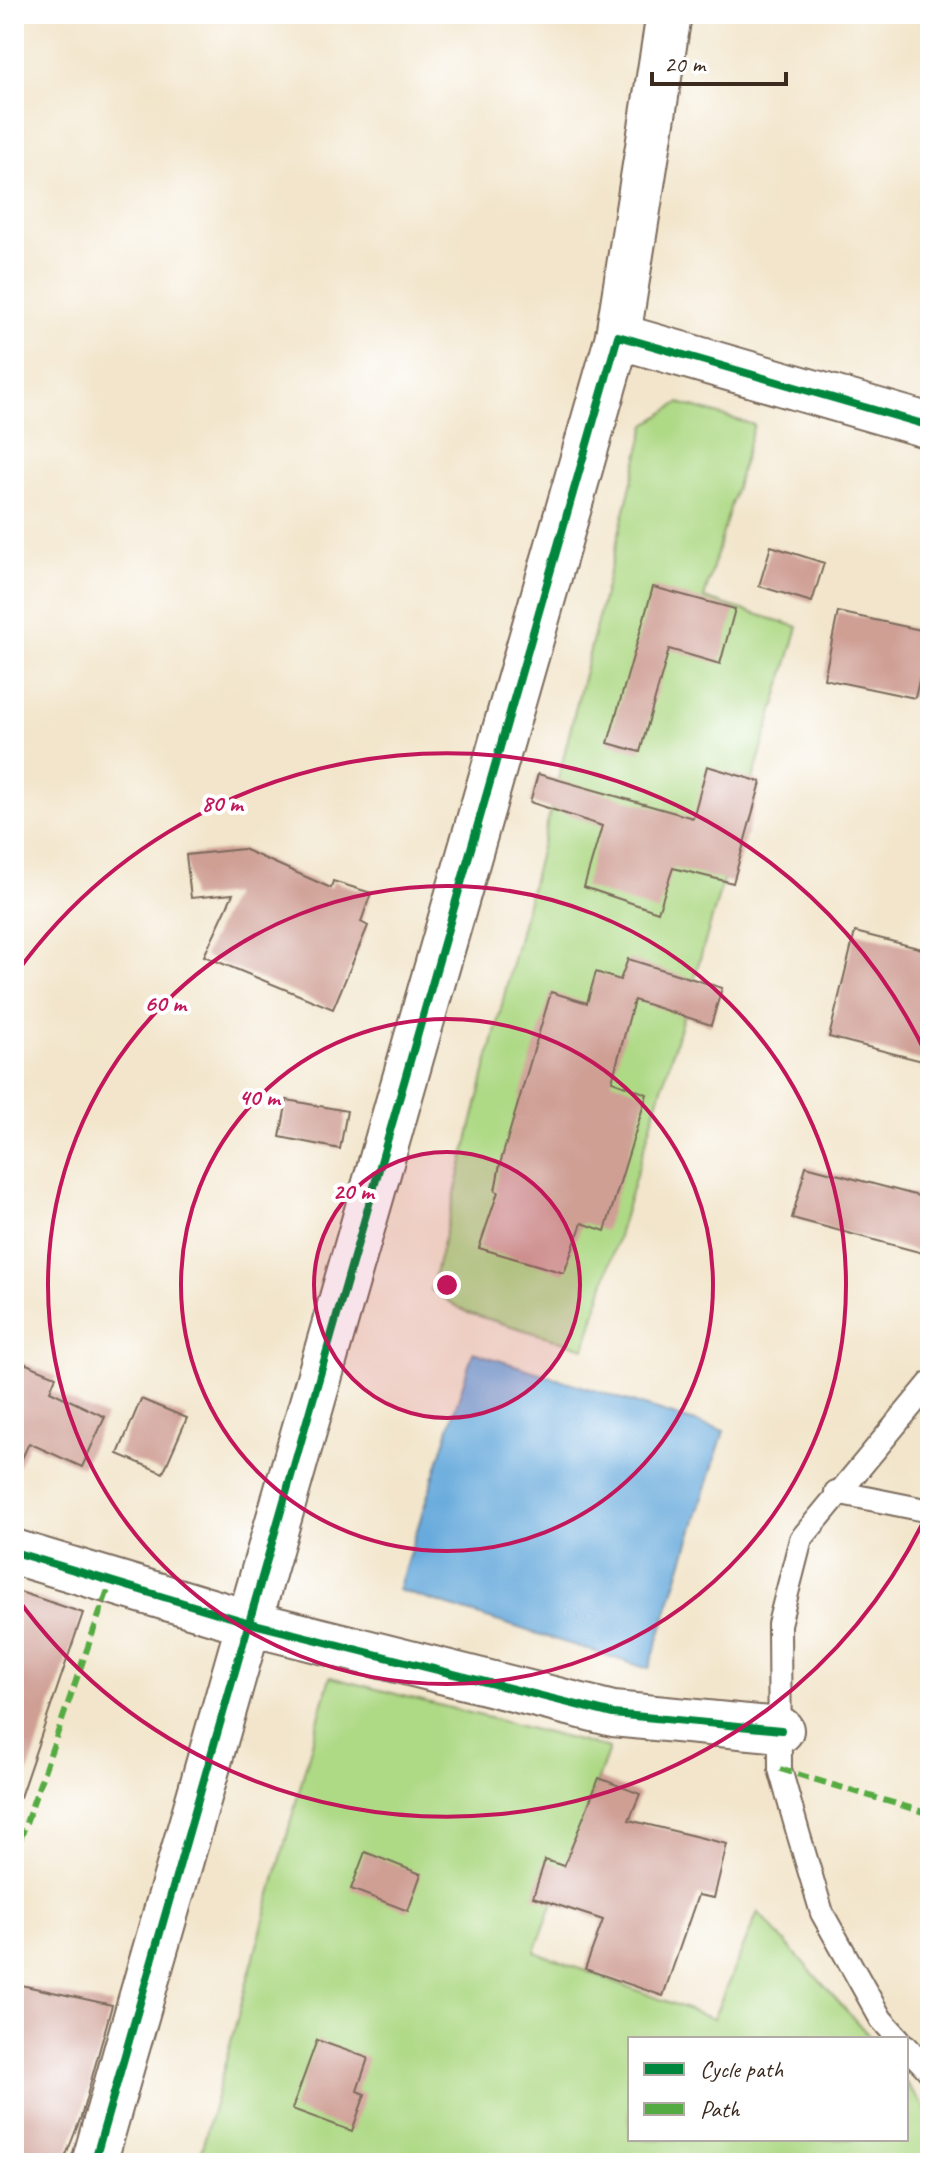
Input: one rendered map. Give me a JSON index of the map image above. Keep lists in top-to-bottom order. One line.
{"legend":["Cycle path","Path"],"scale_bar":"20 m","rings":["80 m","60 m","40 m","20 m"]}
